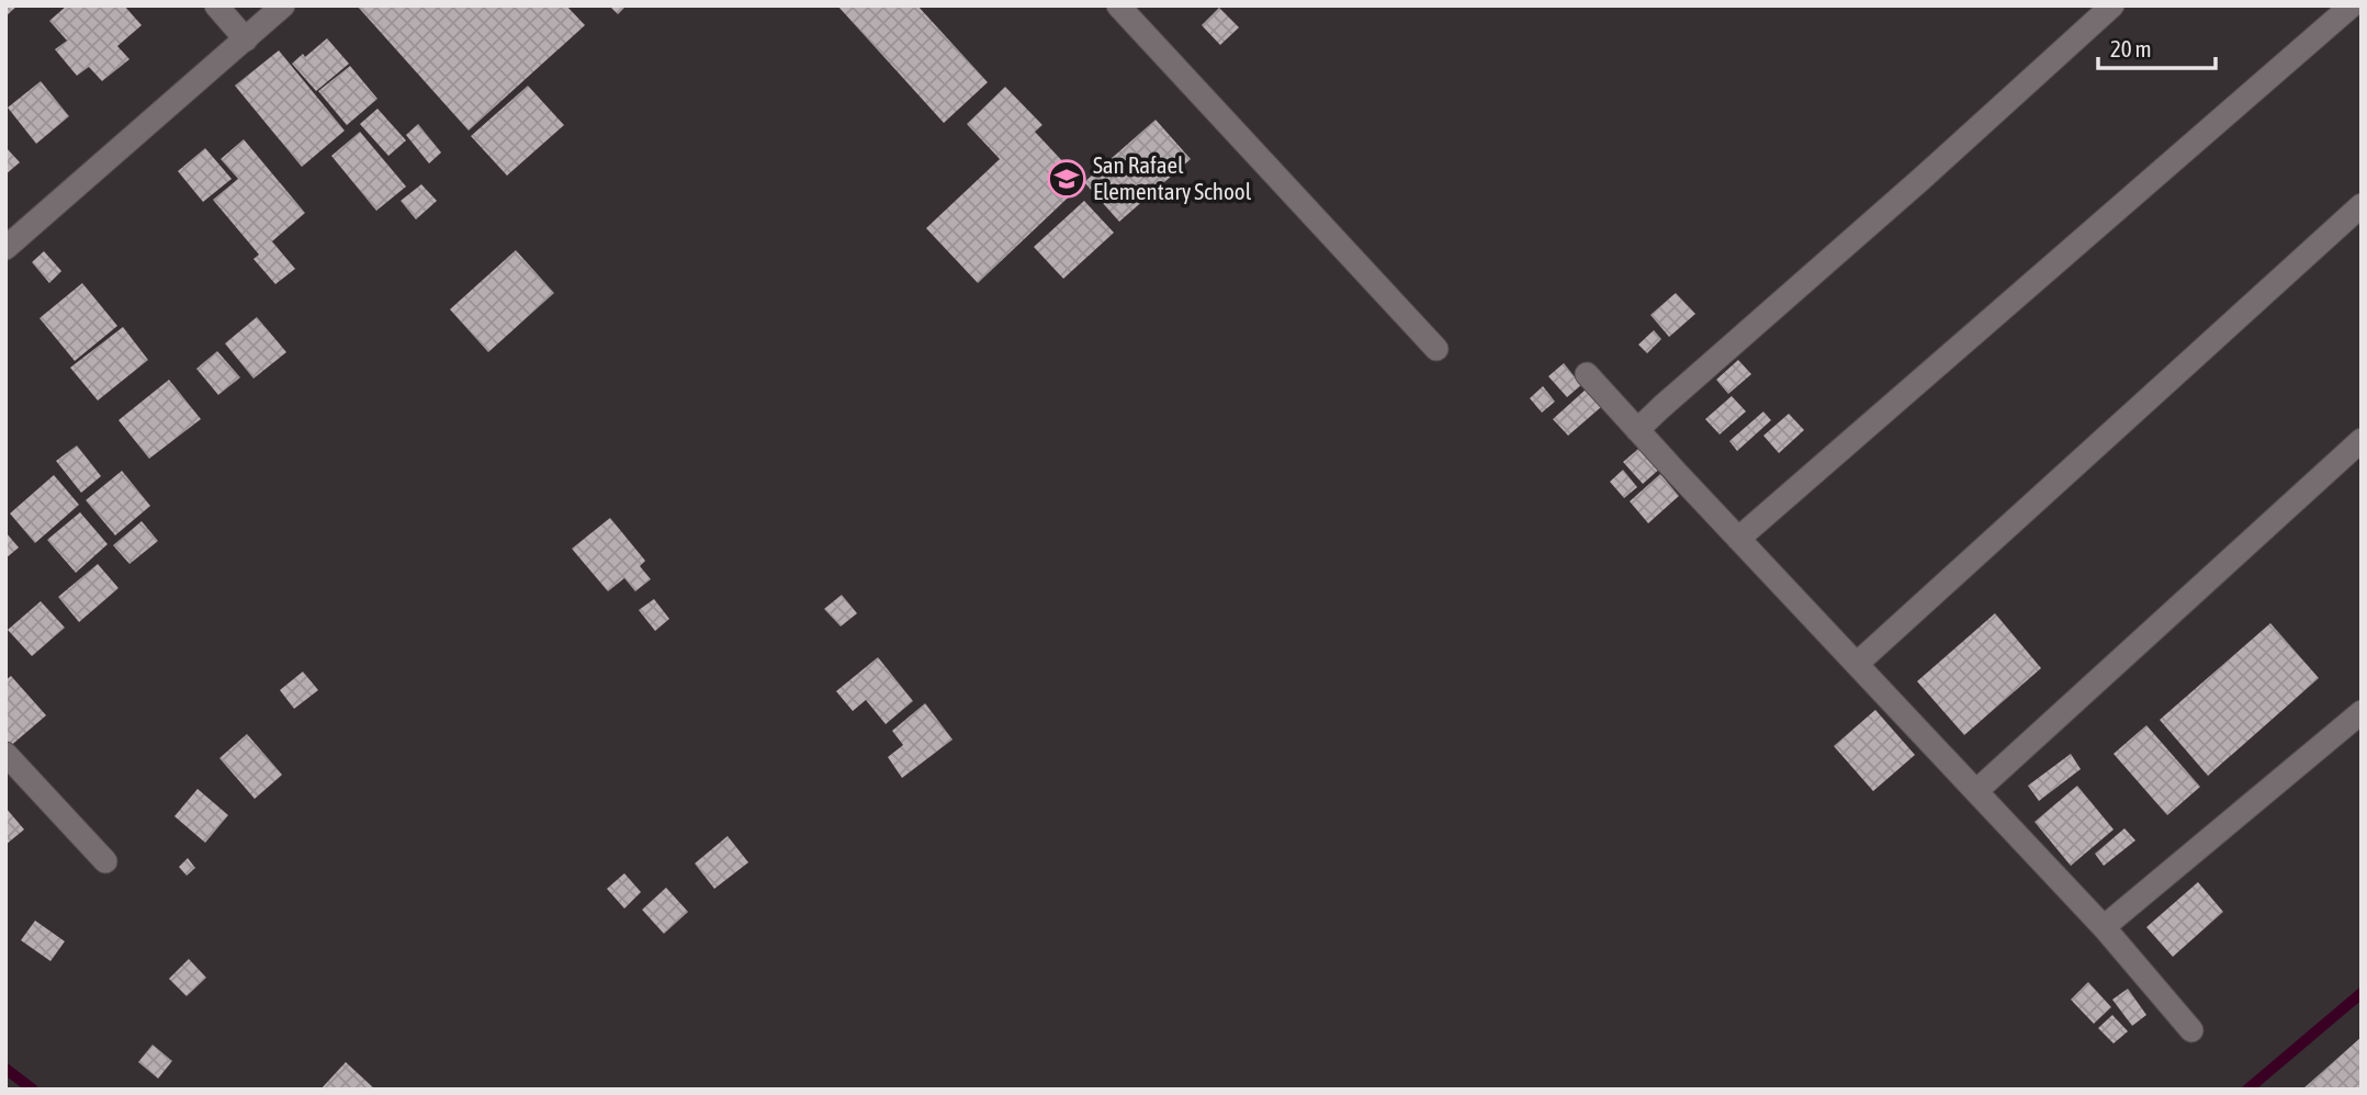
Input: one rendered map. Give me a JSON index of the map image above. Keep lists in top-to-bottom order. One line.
{"places":{"school or university":["San Rafael Elementary School"]},"scale_bar":"20 m"}
